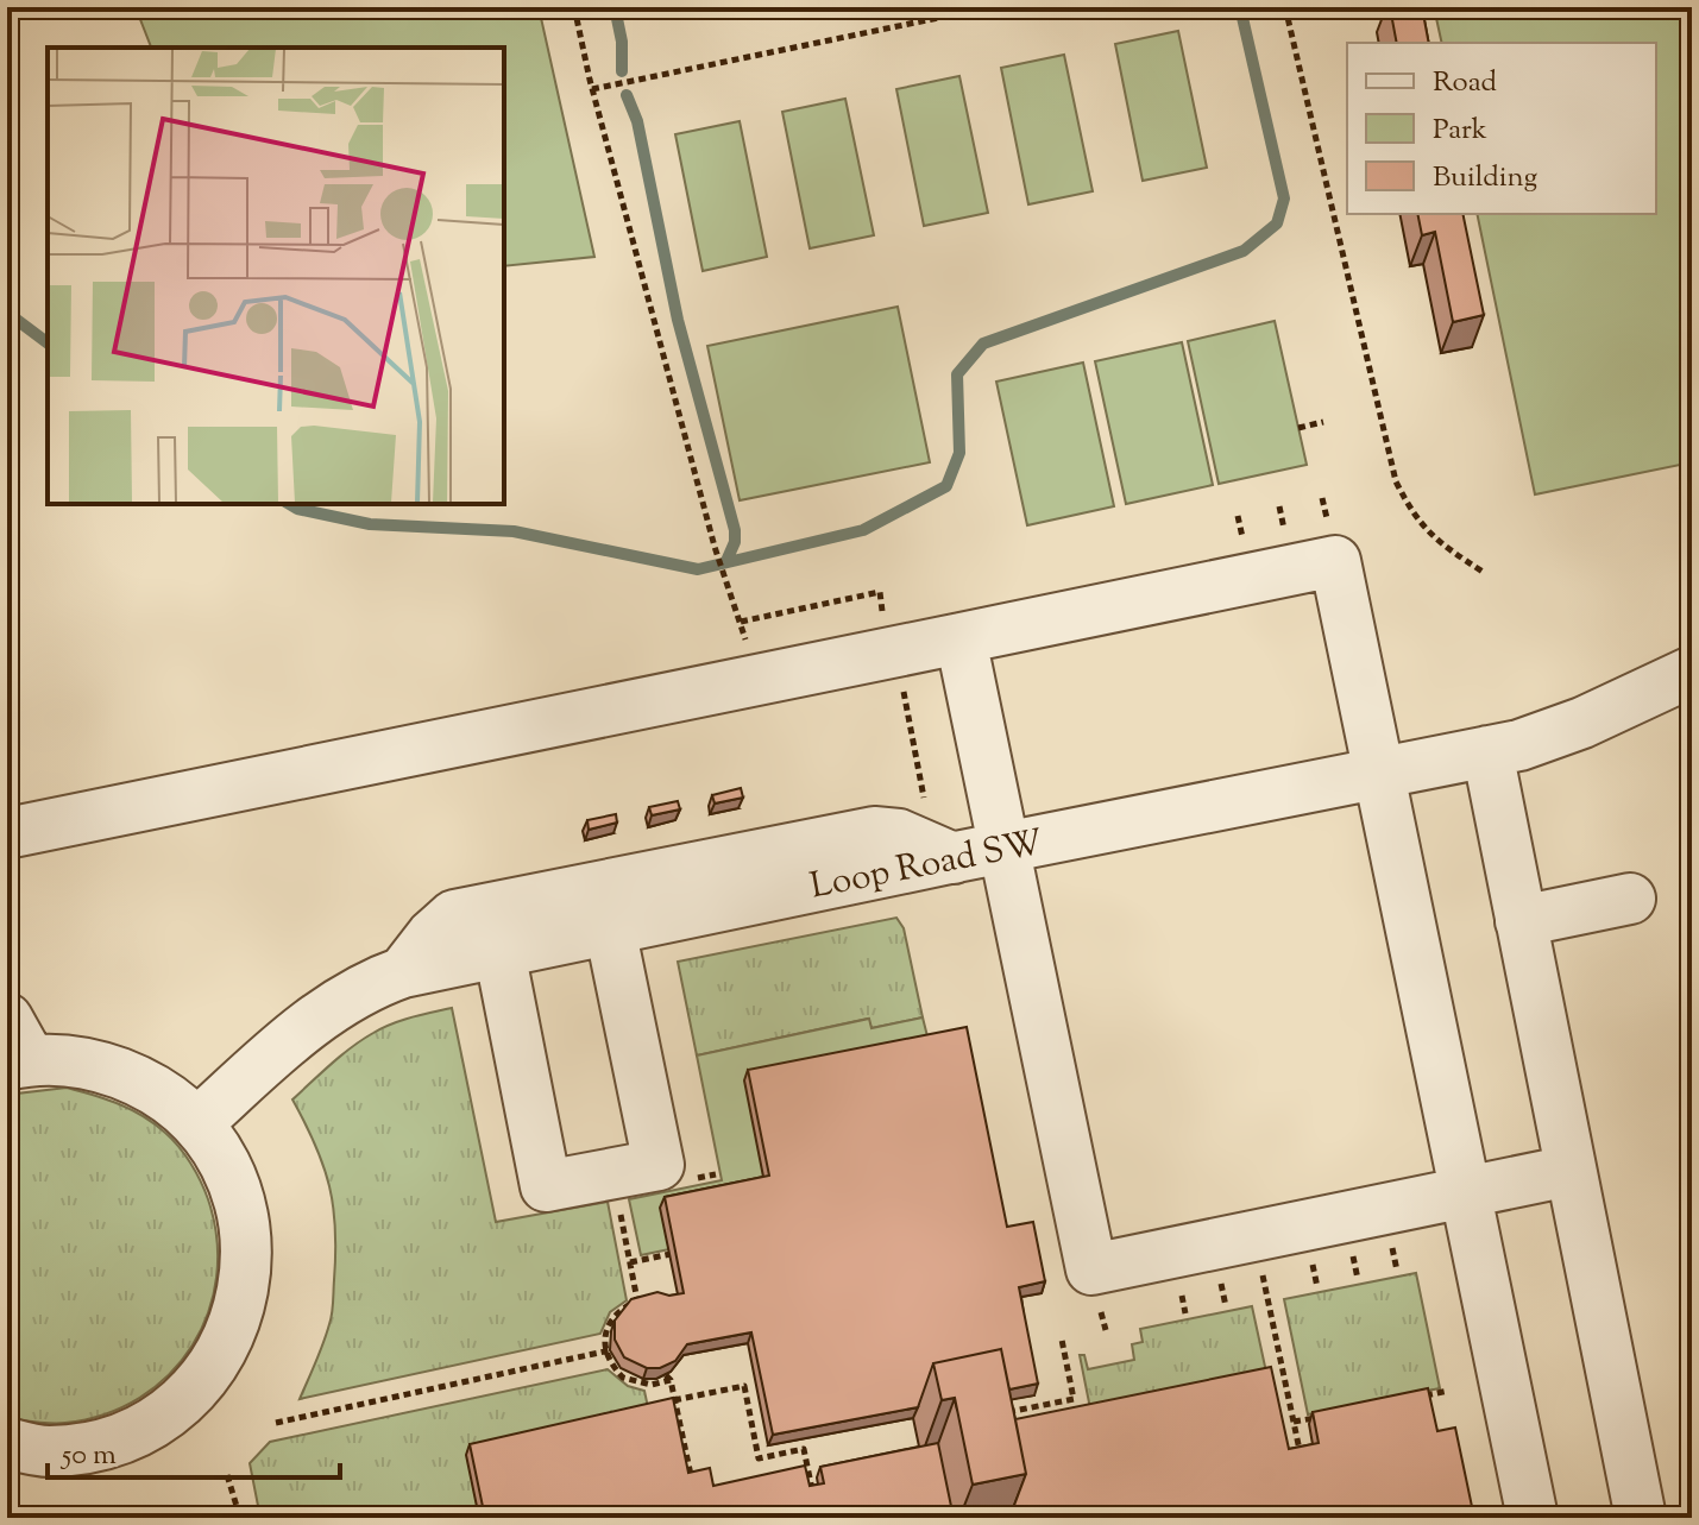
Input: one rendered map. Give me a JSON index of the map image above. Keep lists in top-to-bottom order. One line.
{"streets":{"street":["Loop Road SW"]},"legend":["Road","Park","Building"],"scale_bar":"50 m"}
